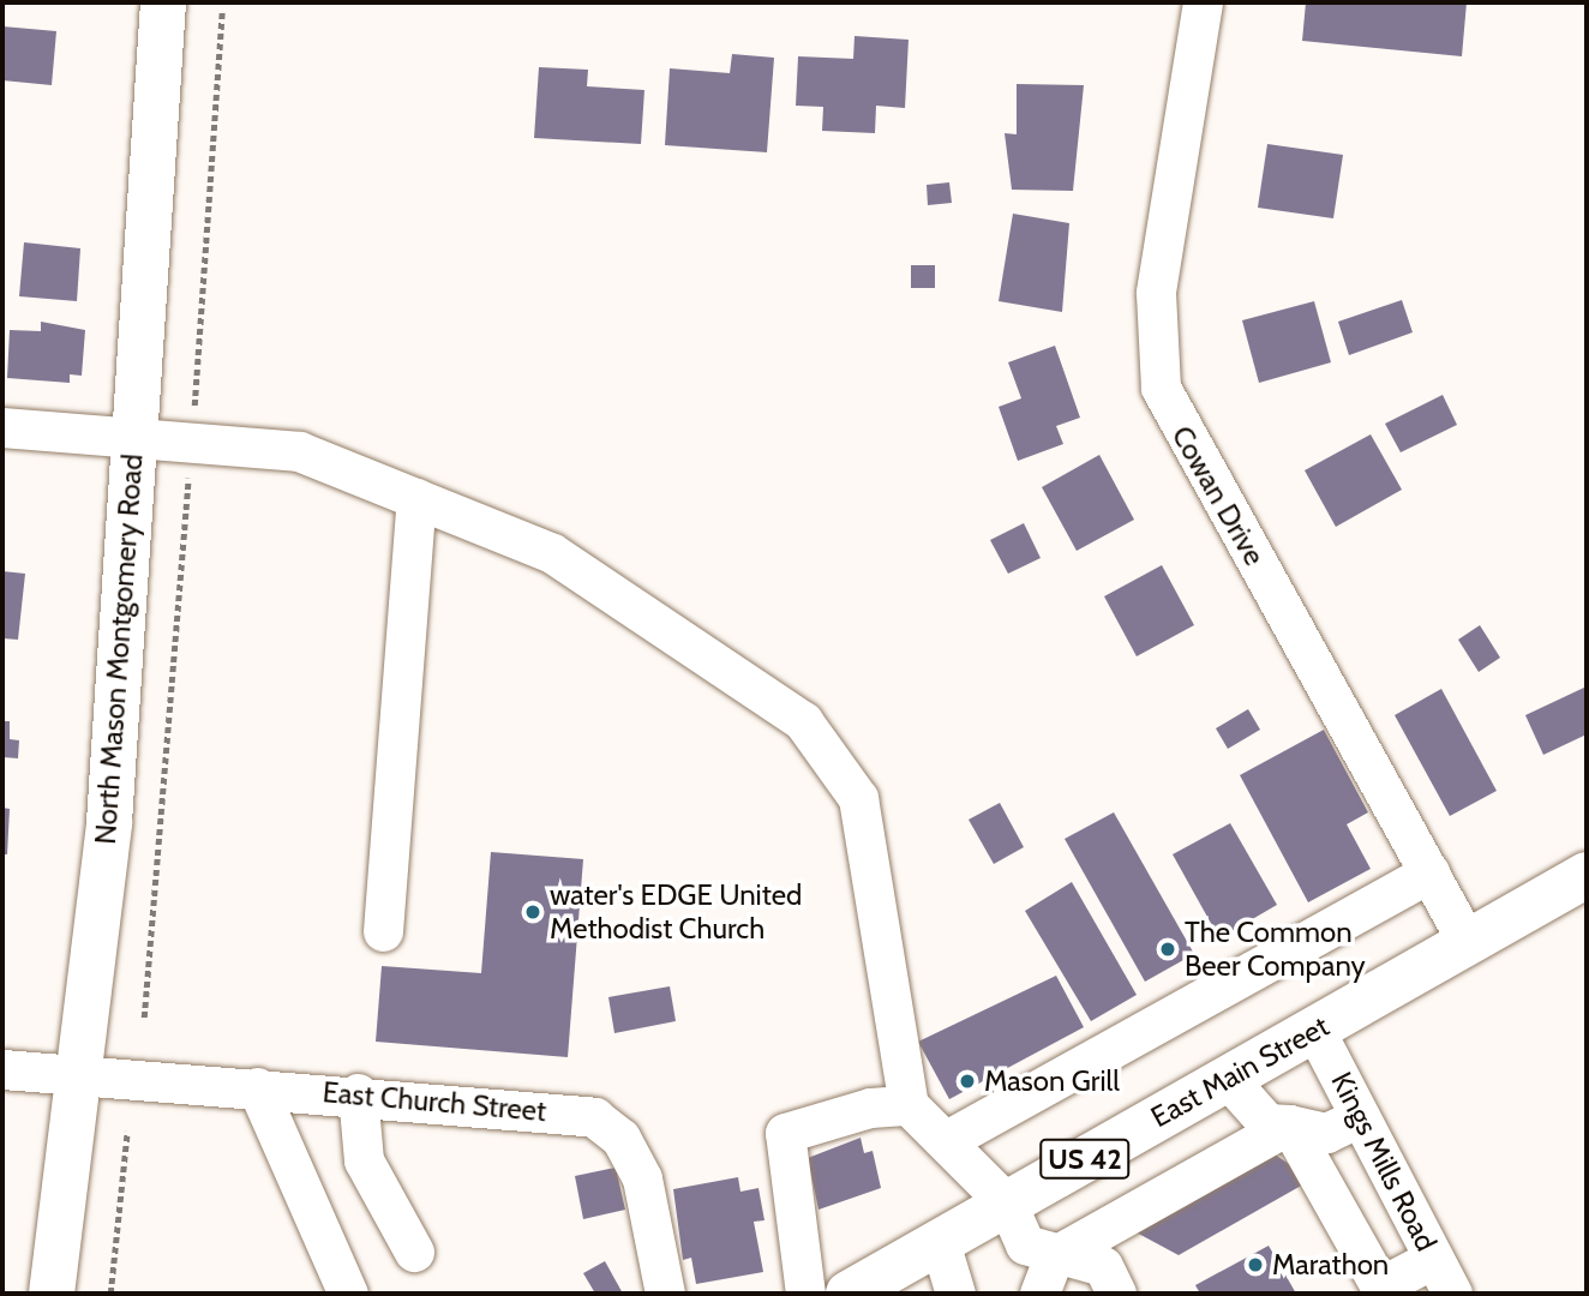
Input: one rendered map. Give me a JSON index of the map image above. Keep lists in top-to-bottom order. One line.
{"streets":{"main road":["North Mason Montgomery Road","East Main Street","US 42"],"street":["Cowan Drive","East Church Street","Kings Mills Road"]},"crossings":[["Cowan Drive","East Main Street"],["North Mason Montgomery Road","East Church Street"],["East Main Street","Kings Mills Road"]],"places":["water's EDGE United Methodist Church","The Common Beer Company","Mason Grill","Marathon"]}
